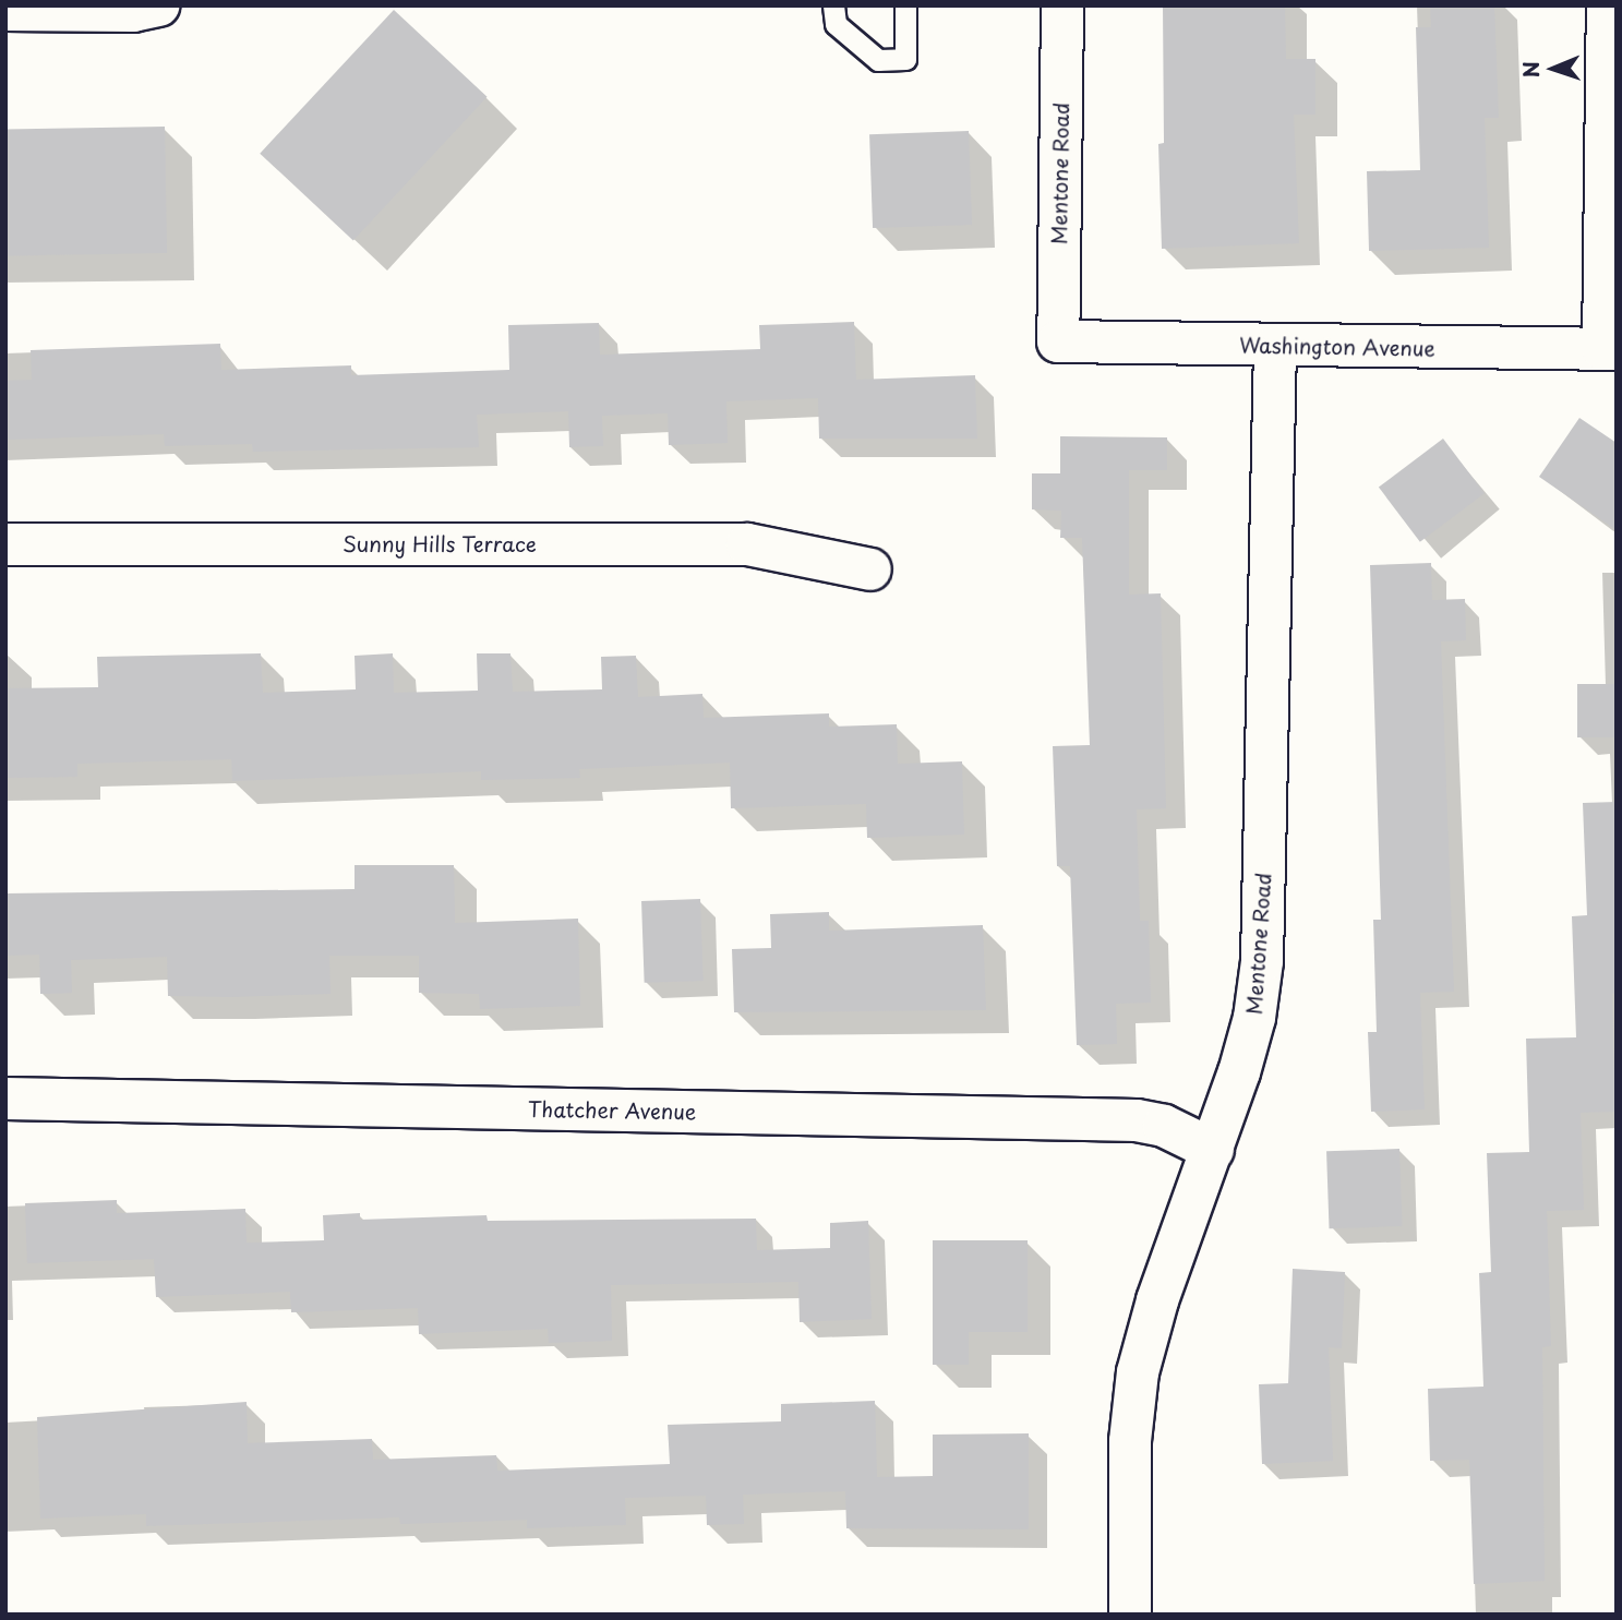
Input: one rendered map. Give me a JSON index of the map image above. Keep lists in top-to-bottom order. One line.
{"streets":{"street":["Mentone Road","Washington Avenue","Sunny Hills Terrace","Thatcher Avenue"]},"crossings":[["Mentone Road","Washington Avenue"],["Mentone Road","Thatcher Avenue"]],"north":"left"}
